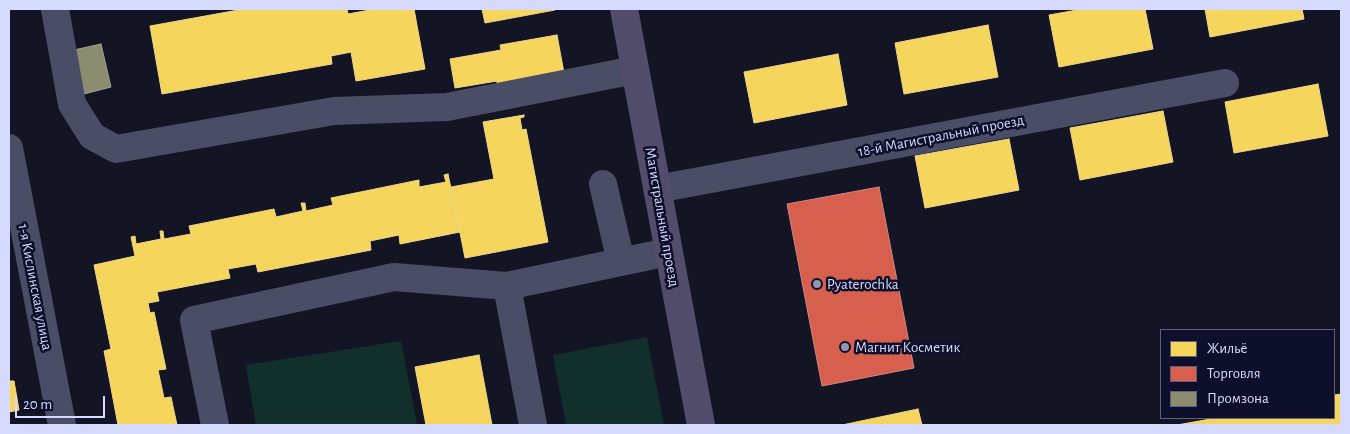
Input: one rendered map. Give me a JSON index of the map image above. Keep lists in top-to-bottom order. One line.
{"streets":{"main road":["Магистральный проезд"],"street":["18-й Магистральный проезд","1-я Кислинская улица"]},"crossings":[["18-й Магистральный проезд","Магистральный проезд"]],"places":["Pyaterochka","Магнит Косметик"],"legend":["Жильё","Торговля","Промзона"],"scale_bar":"20 m"}
